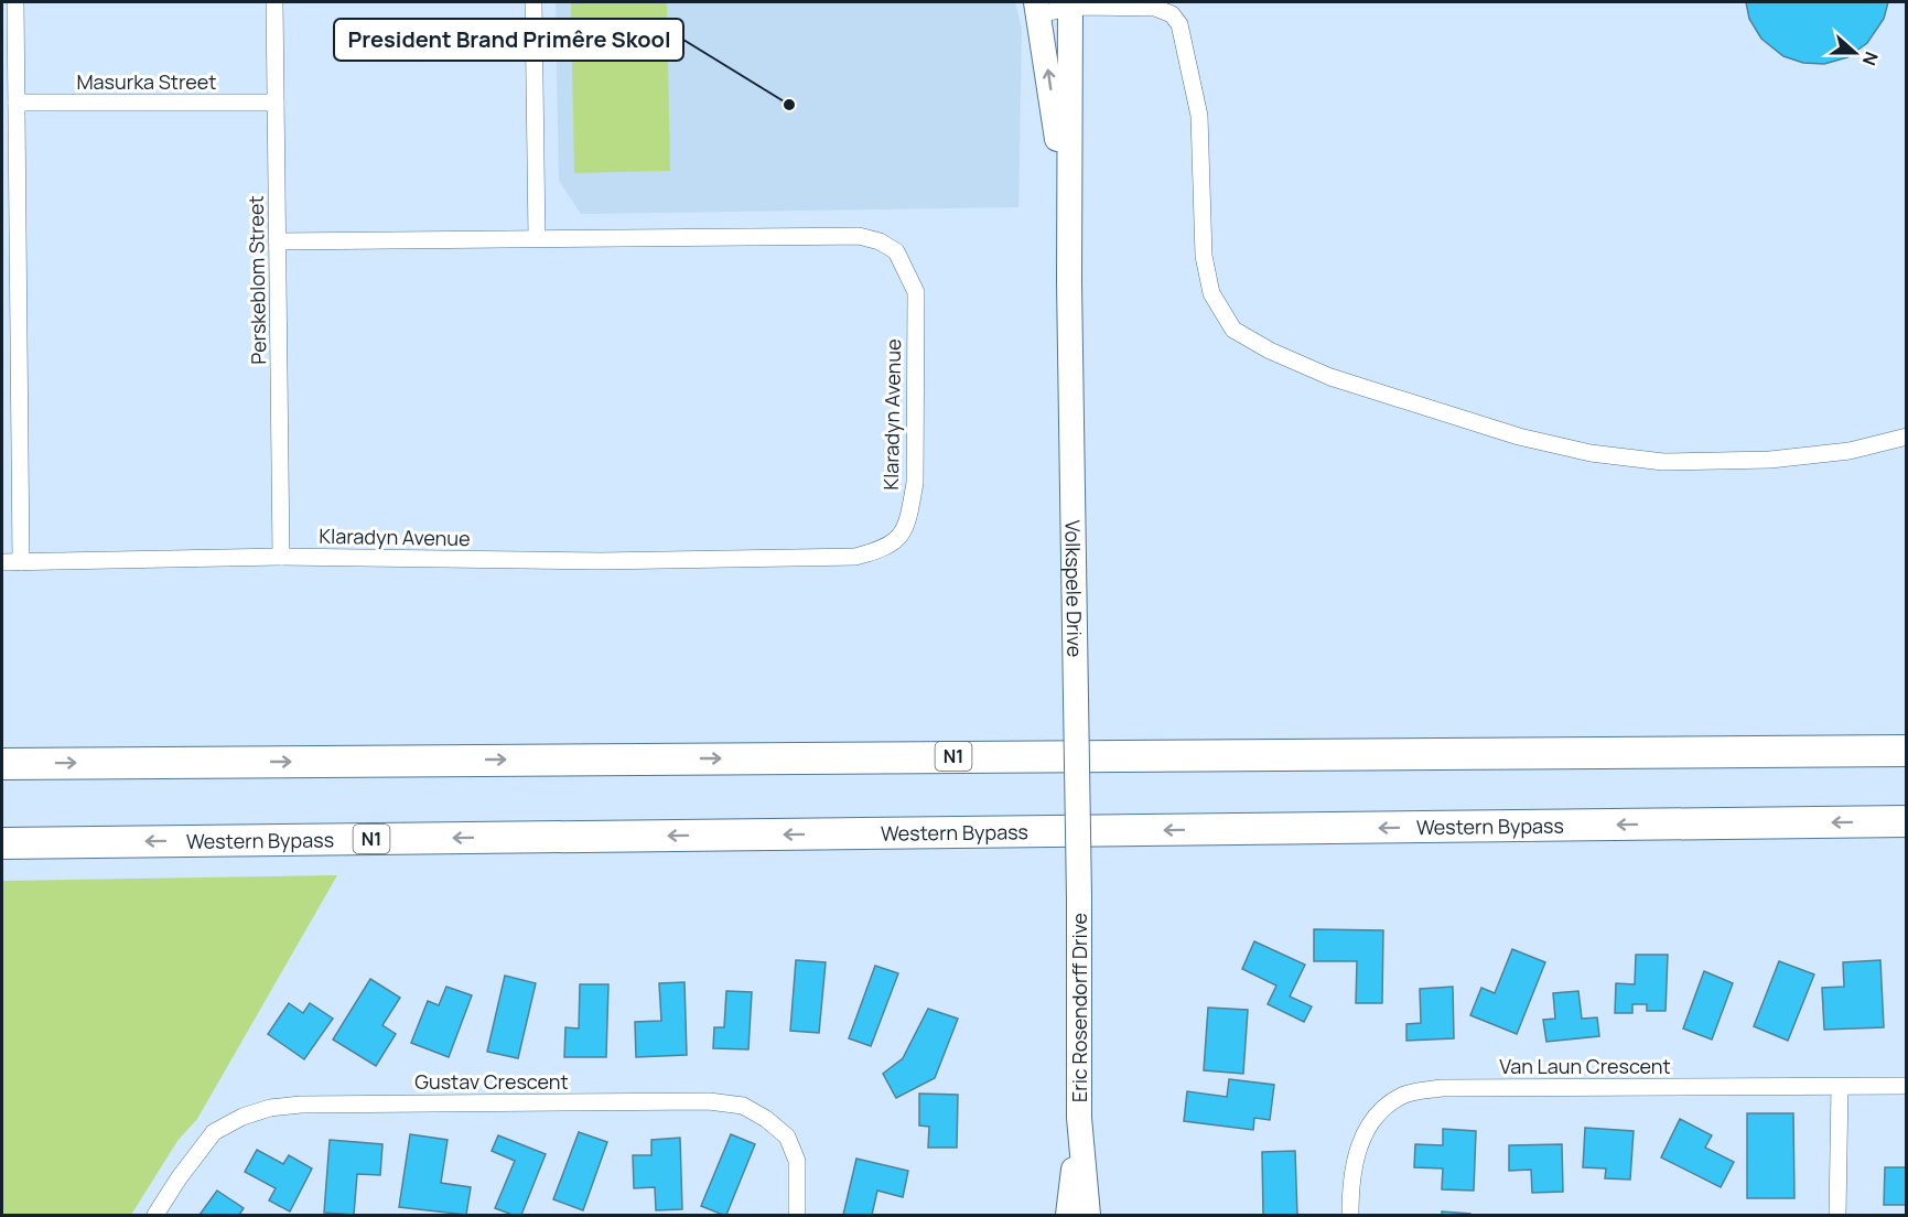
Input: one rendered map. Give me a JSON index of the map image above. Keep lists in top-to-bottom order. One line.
{"streets":{"highway":["N1","Western Bypass"],"street":["Masurka Street","Perskeblom Street","Klaradyn Avenue","Volkspele Drive","Eric Rosendorff Drive","Van Laun Crescent","Gustav Crescent"]},"crossings":[["Masurka Street","Perskeblom Street"],["Perskeblom Street","Klaradyn Avenue"],["Volkspele Drive","Eric Rosendorff Drive"]],"places":["President Brand Primêre Skool"],"north":"right"}
